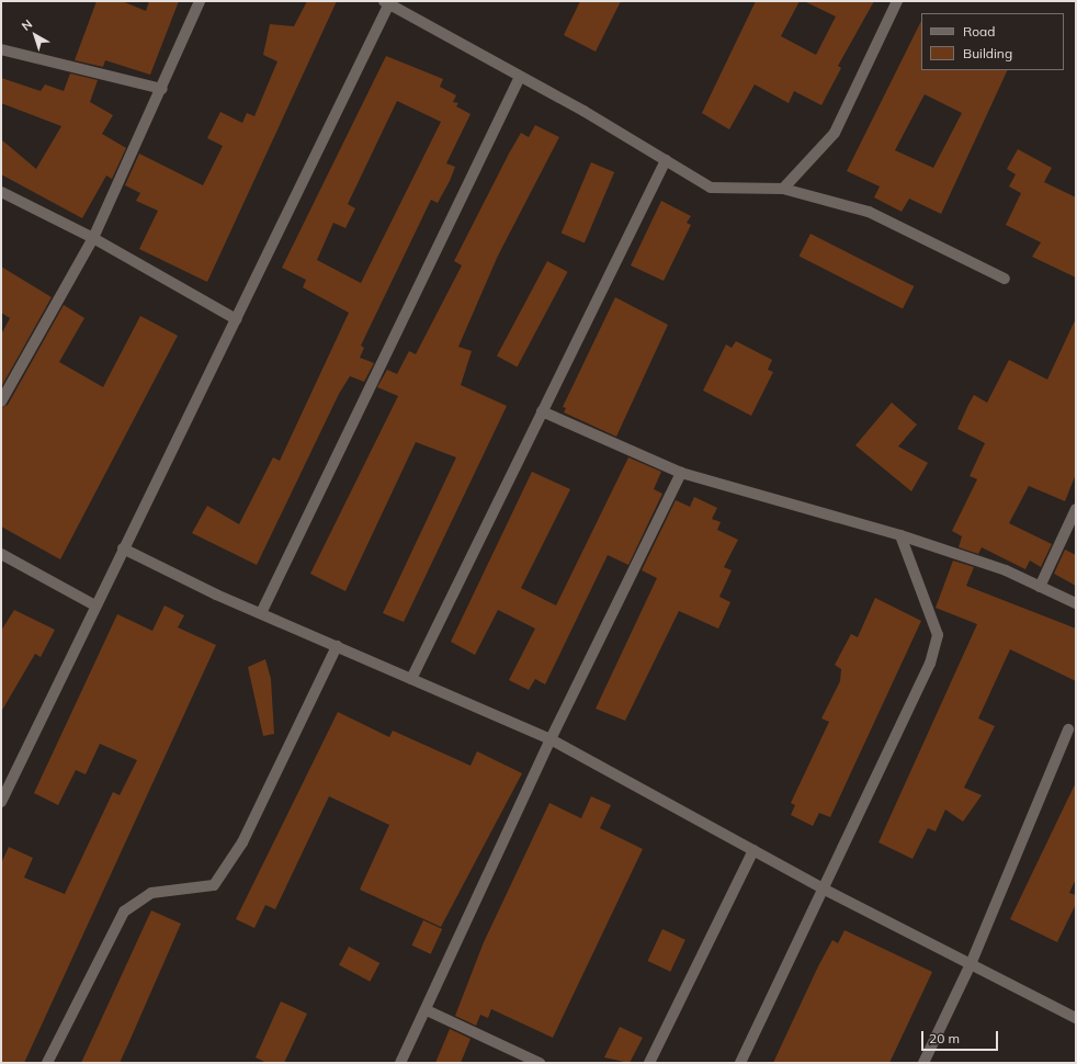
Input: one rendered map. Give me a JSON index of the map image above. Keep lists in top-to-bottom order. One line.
{"legend":["Road","Building"],"scale_bar":"20 m","north":"top left"}
